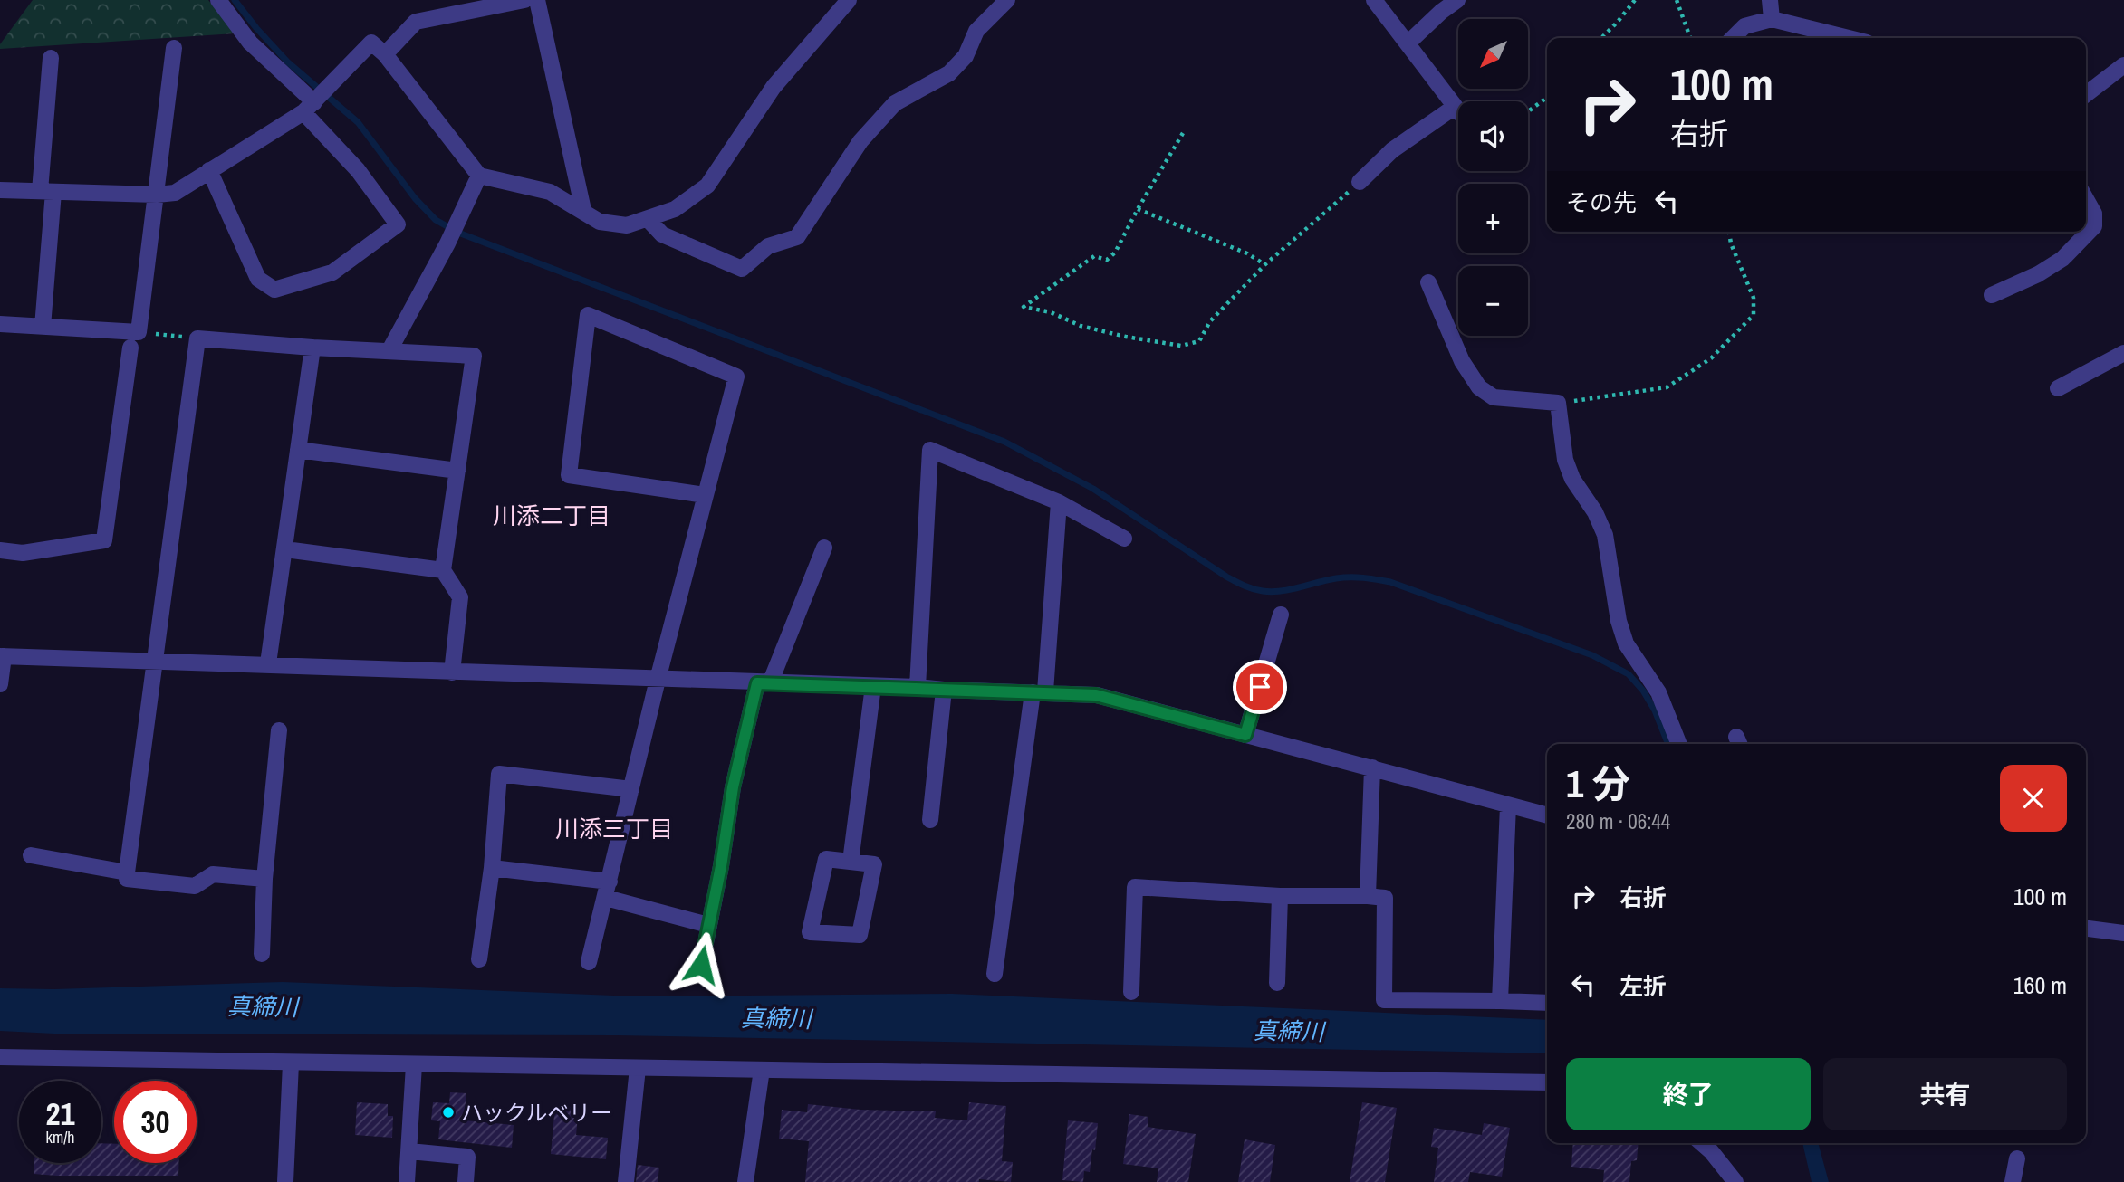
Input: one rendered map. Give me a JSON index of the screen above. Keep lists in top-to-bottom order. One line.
{"districts":["川添二丁目","川添三丁目"],"water":["真締川"],"places":["ハックルベリー"],"north":"bottom left","page":{"map_buttons":["+","−"],"turn":["100 m","右折"],"then":"その先","heading":["1 分","280 m · 06:44"],"list":[{"name":"右折","value":"100 m"},{"name":"左折","value":"160 m"}],"buttons":["終了","共有"],"speed":"21 km/h","limit":"30"}}
